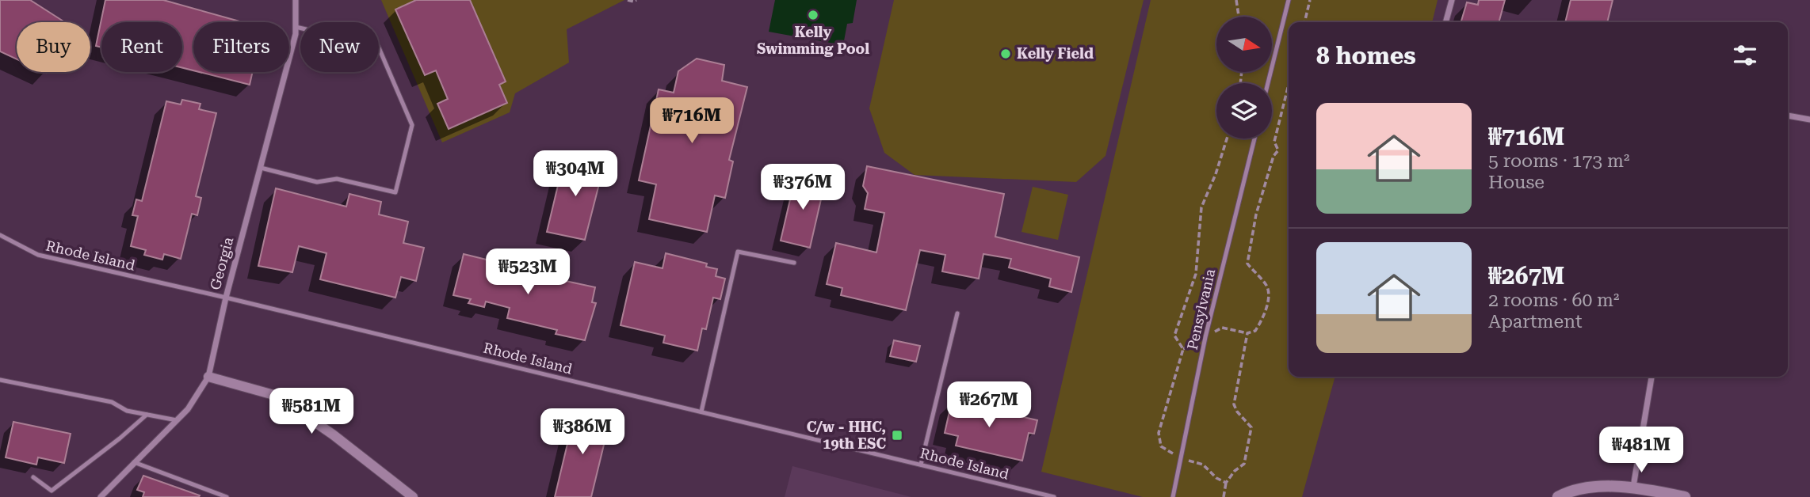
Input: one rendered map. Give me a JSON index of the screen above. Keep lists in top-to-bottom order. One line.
{"streets":{"street":["Georgia"],"lane":["Rhode Island","Pensylvania"]},"crossings":[["Rhode Island","Georgia"]],"places":{"other":["Kelly Swimming Pool","Kelly Field"],"transit":["C/w - HHC, 19th ESC"]},"north":"right","page":{"chip":["Buy","Rent","Filters","New"],"heading":"8 homes","list":[{"name":"₩716M","note":"5 rooms · 173 m² · House"},{"name":"₩267M","note":"2 rooms · 60 m² · Apartment"}],"price":["₩716M","₩304M","₩376M","₩523M","₩267M","₩581M","₩386M","₩481M"]}}
